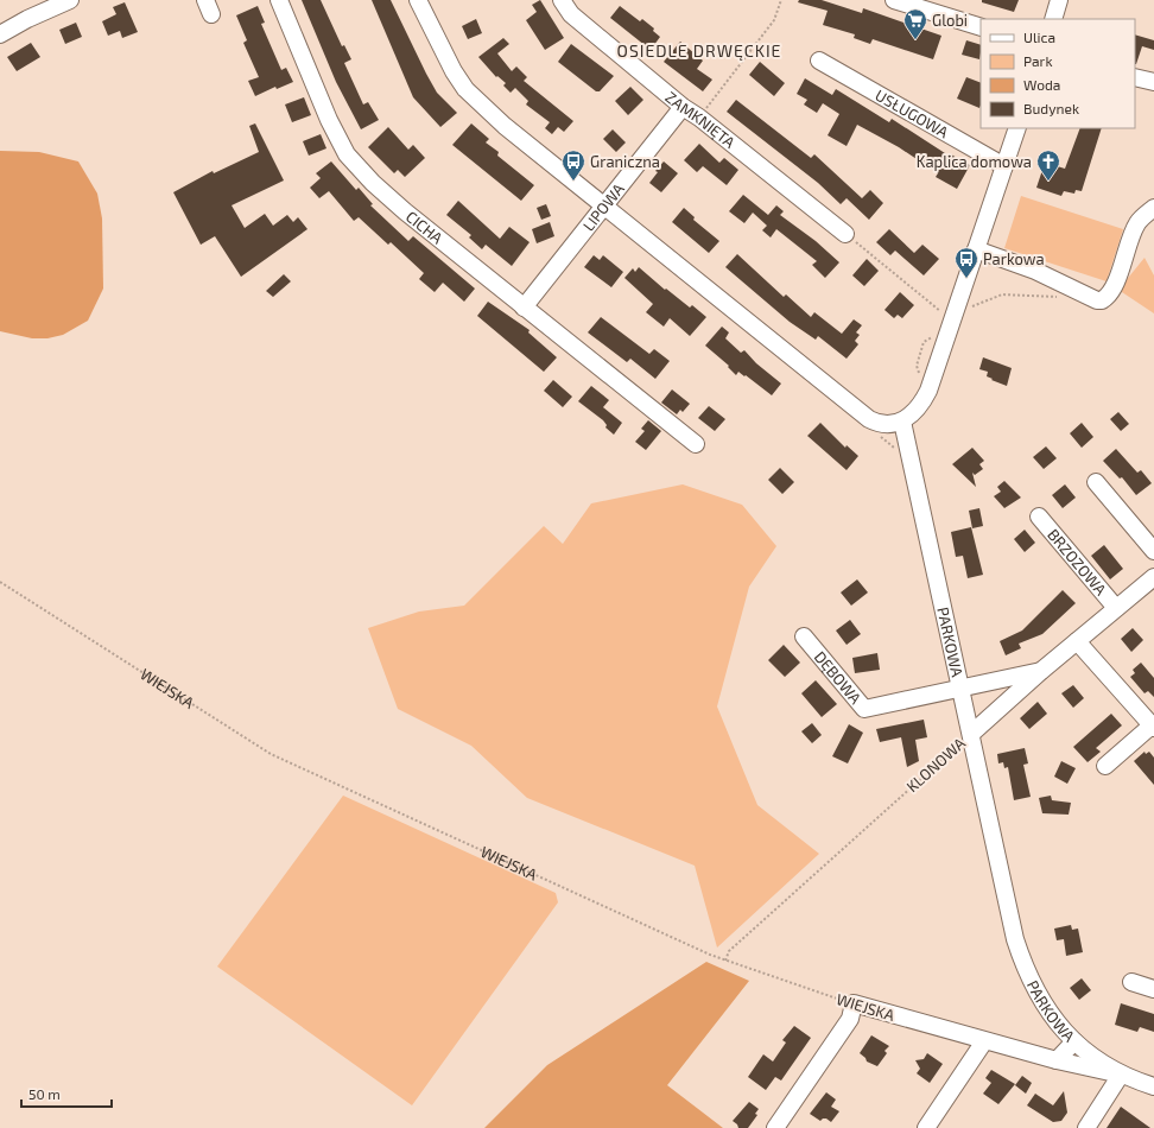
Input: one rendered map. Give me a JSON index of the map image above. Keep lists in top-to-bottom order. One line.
{"streets":{"street":["USŁUGOWA","ZAMKNIĘTA","LIPOWA","CICHA","BRZOZOWA","PARKOWA","DĘBOWA","WIEJSKA","KLONOWA"]},"crossings":[["ZAMKNIĘTA","LIPOWA"],["LIPOWA","CICHA"],["BRZOZOWA","KLONOWA"],["PARKOWA","DĘBOWA"],["PARKOWA","WIEJSKA"],["PARKOWA","KLONOWA"],["WIEJSKA","KLONOWA"]],"districts":["OSIEDLE DRWĘCKIE"],"places":{"supermarket":["Globi"],"bus stop":["Graniczna","Parkowa"],"church":["Kaplica domowa"]},"legend":["Ulica","Park","Woda","Budynek"],"scale_bar":"50 m"}
